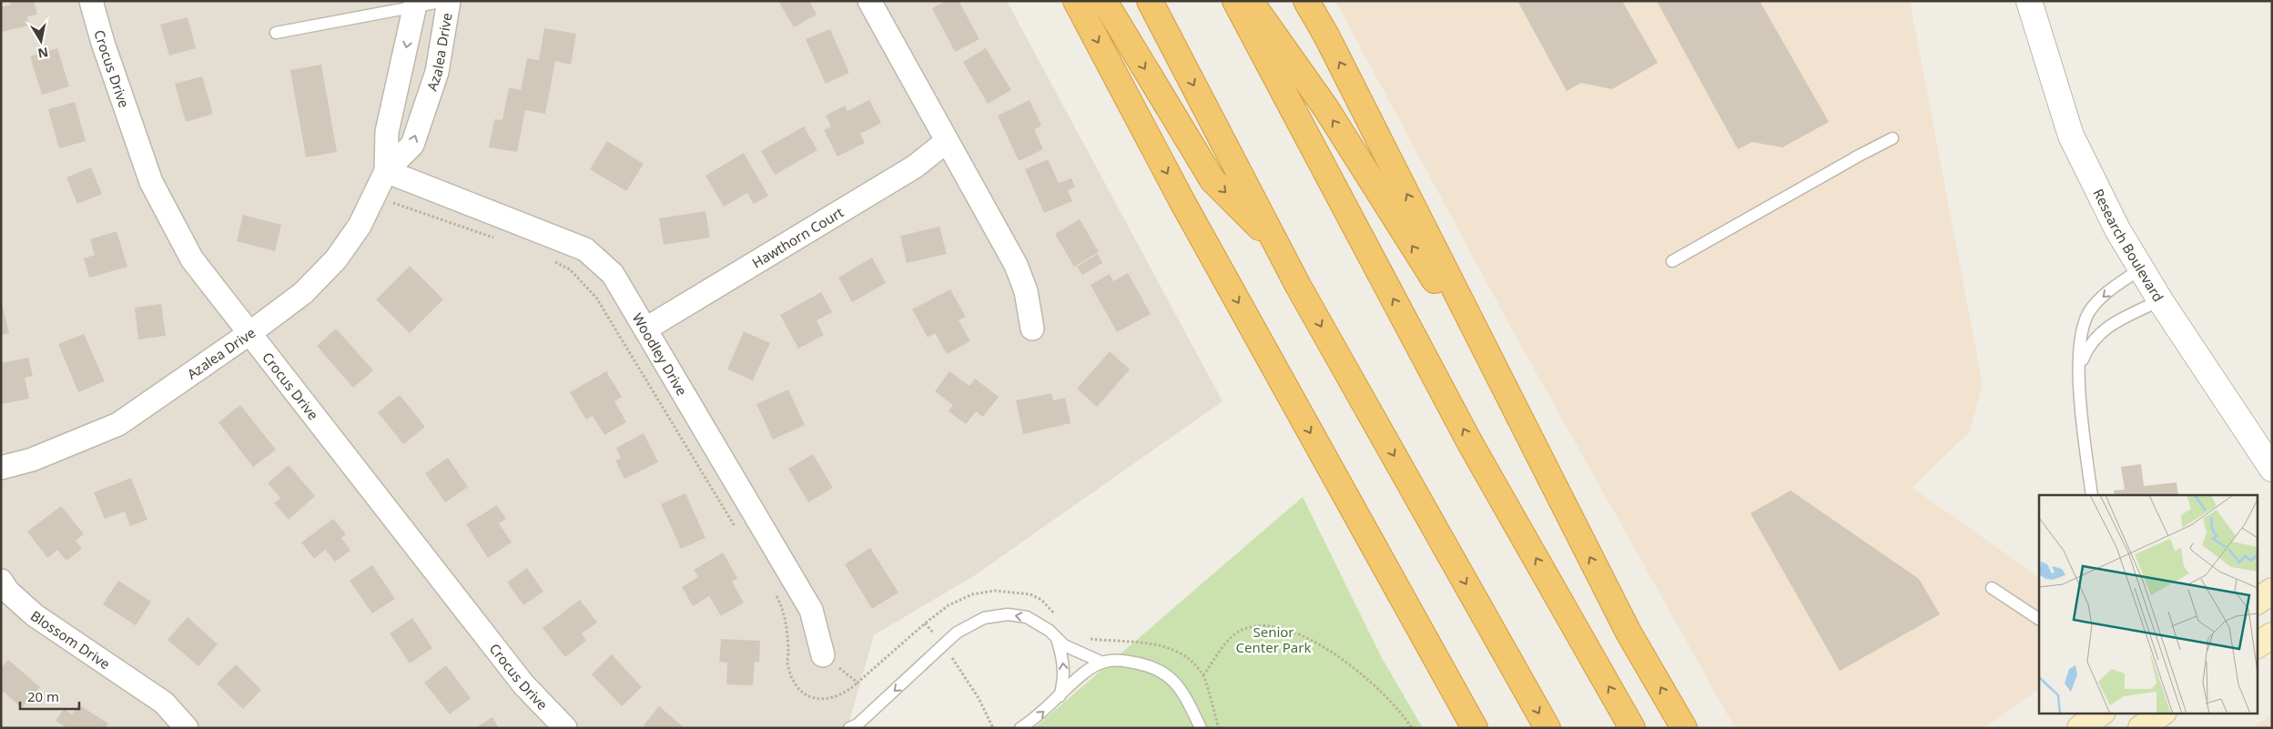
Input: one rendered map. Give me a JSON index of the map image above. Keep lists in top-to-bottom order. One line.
{"streets":{"street":["Azalea Drive","Crocus Drive","Hawthorn Court","Research Boulevard","Woodley Drive","Blossom Drive"]},"crossings":[["Azalea Drive","Crocus Drive"],["Azalea Drive","Woodley Drive"],["Hawthorn Court","Woodley Drive"]],"parks":["Senior Center Park"],"scale_bar":"20 m","north":"bottom"}
